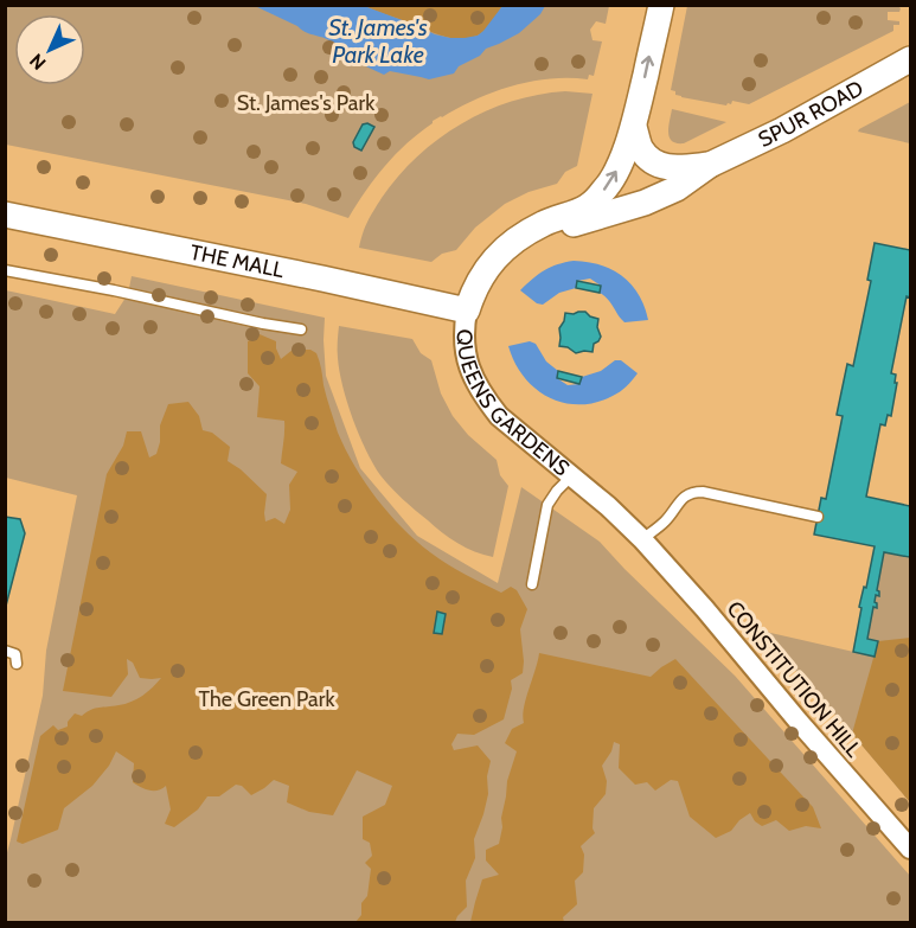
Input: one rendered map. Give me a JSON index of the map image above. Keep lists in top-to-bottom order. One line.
{"streets":{"street":["SPUR ROAD","THE MALL","QUEENS GARDENS","CONSTITUTION HILL"]},"crossings":[["THE MALL","QUEENS GARDENS"],["QUEENS GARDENS","CONSTITUTION HILL"]],"water":["St. James's Park Lake"],"parks":["St. James's Park","The Green Park"],"north":"bottom left"}
